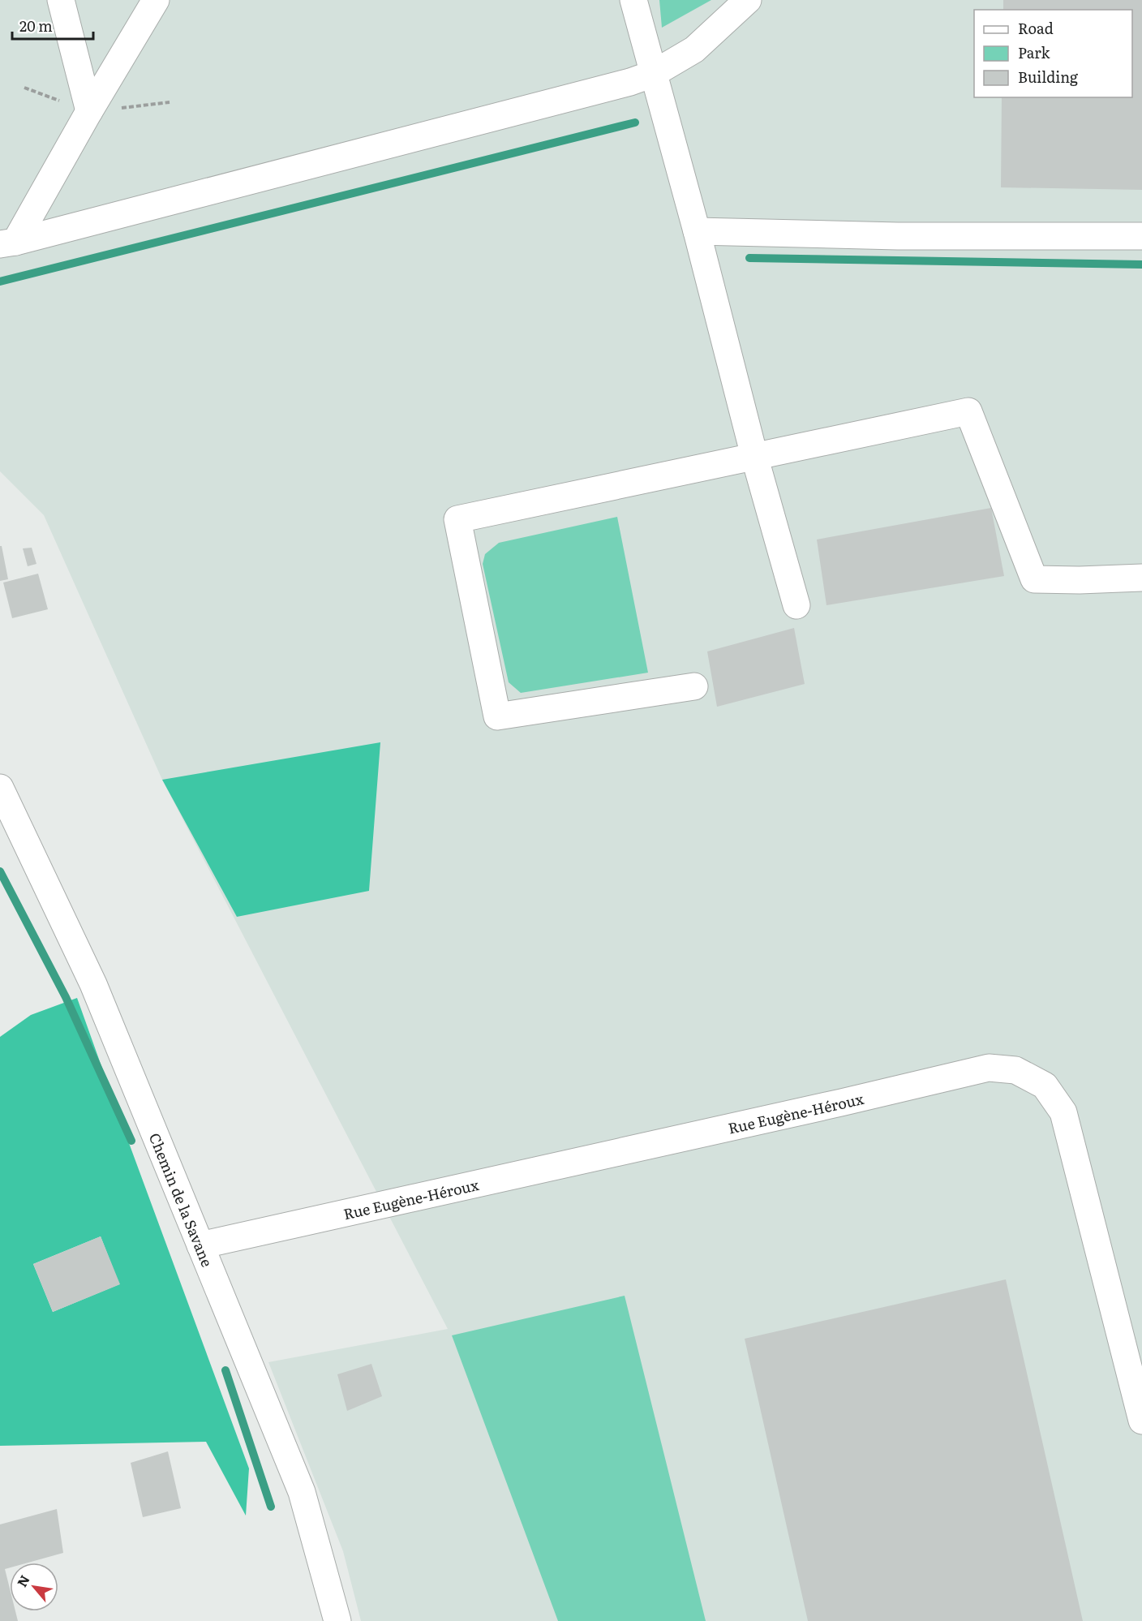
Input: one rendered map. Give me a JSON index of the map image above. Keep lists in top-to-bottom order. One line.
{"streets":{"street":["Rue Eugène-Héroux","Chemin de la Savane"]},"crossings":[["Rue Eugène-Héroux","Chemin de la Savane"]],"legend":["Road","Park","Building"],"scale_bar":"20 m","north":"top left"}
